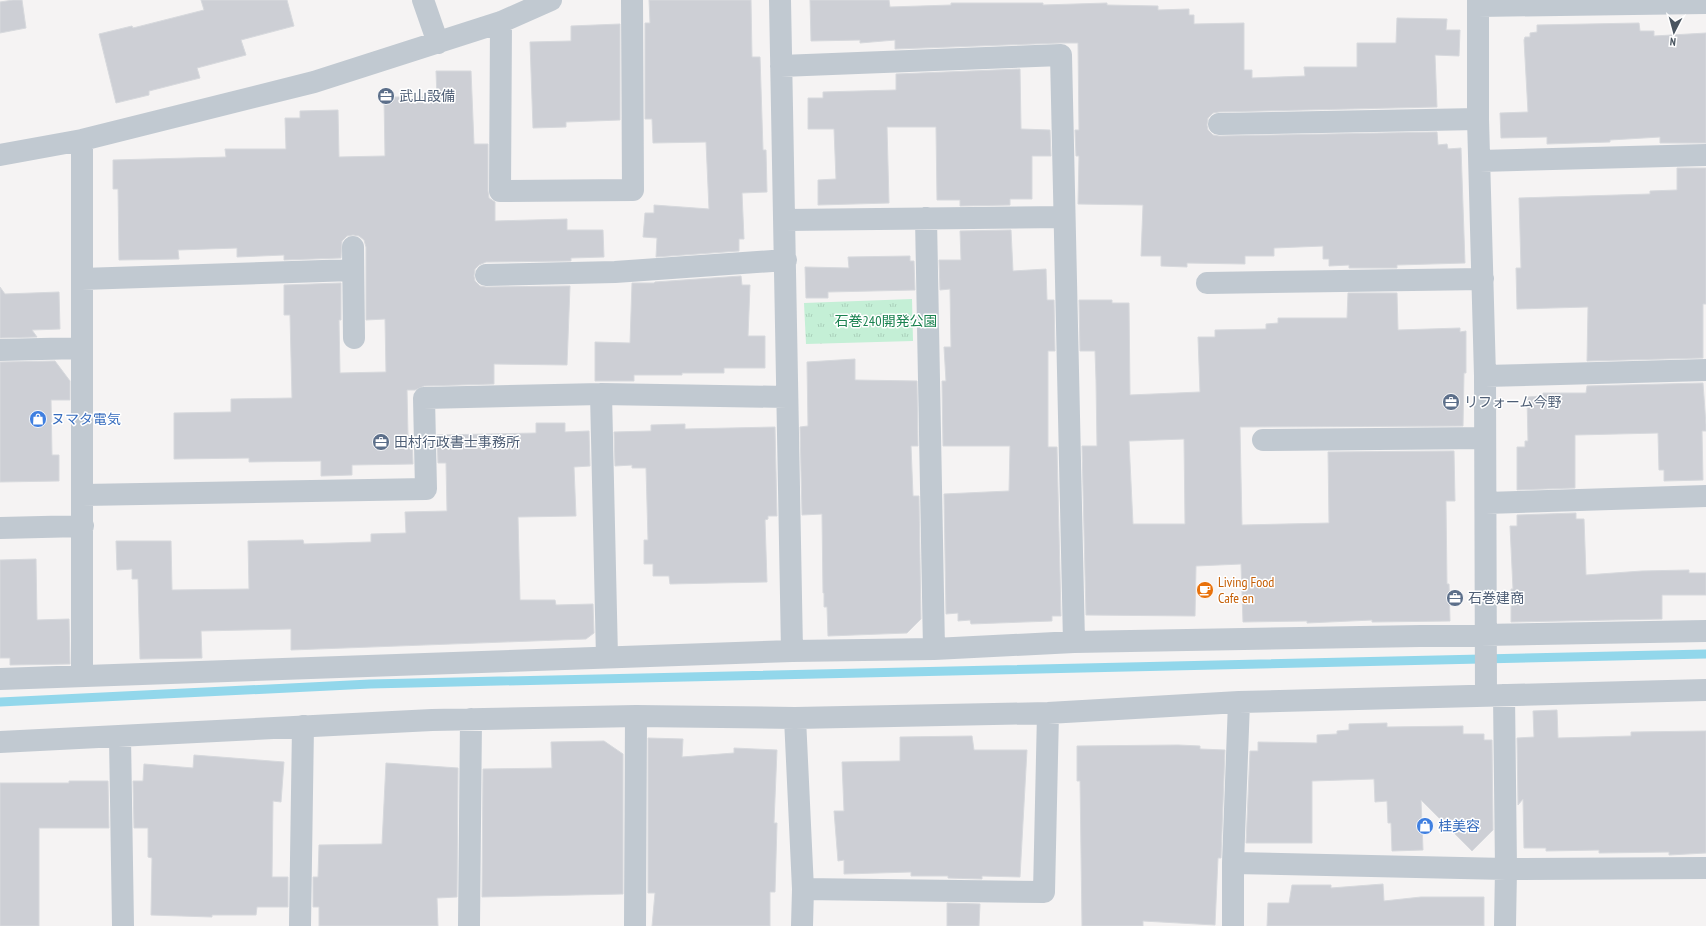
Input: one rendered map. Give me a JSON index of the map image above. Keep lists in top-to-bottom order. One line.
{"parks":["石巻240開発公園"],"places":{"office":["武山設備","リフォーム今野","田村行政書士事務所","石巻建商"],"shop":["ヌマタ電気","桂美容"],"cafe":["Living Food Cafe en"]},"north":"bottom"}
